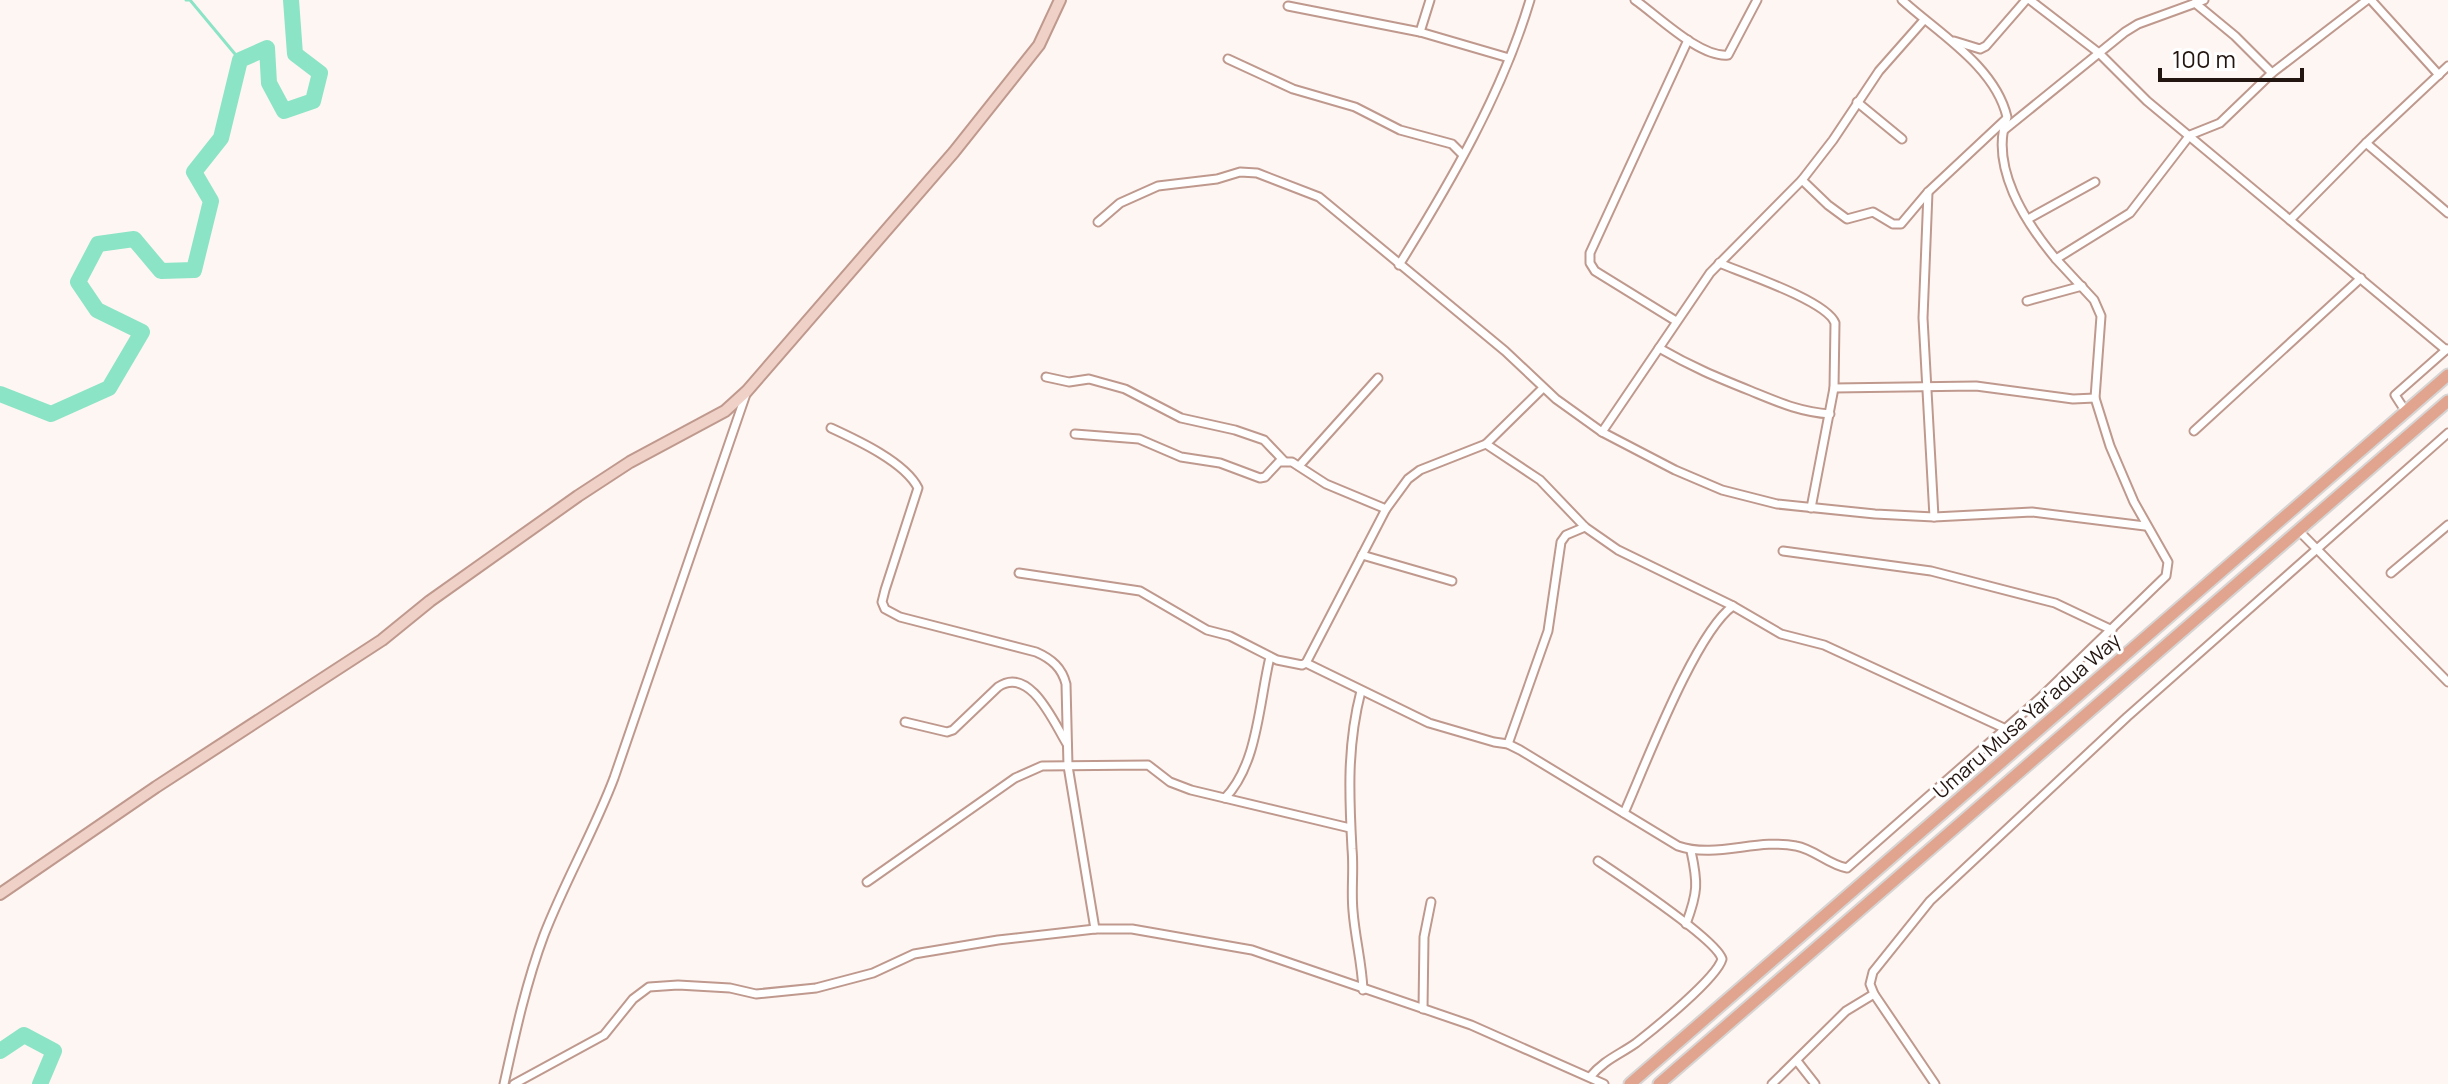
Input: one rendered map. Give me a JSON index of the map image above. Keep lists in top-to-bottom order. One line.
{"streets":{"main road":["Umaru Musa Yar'adua Way"]},"scale_bar":"100 m"}
